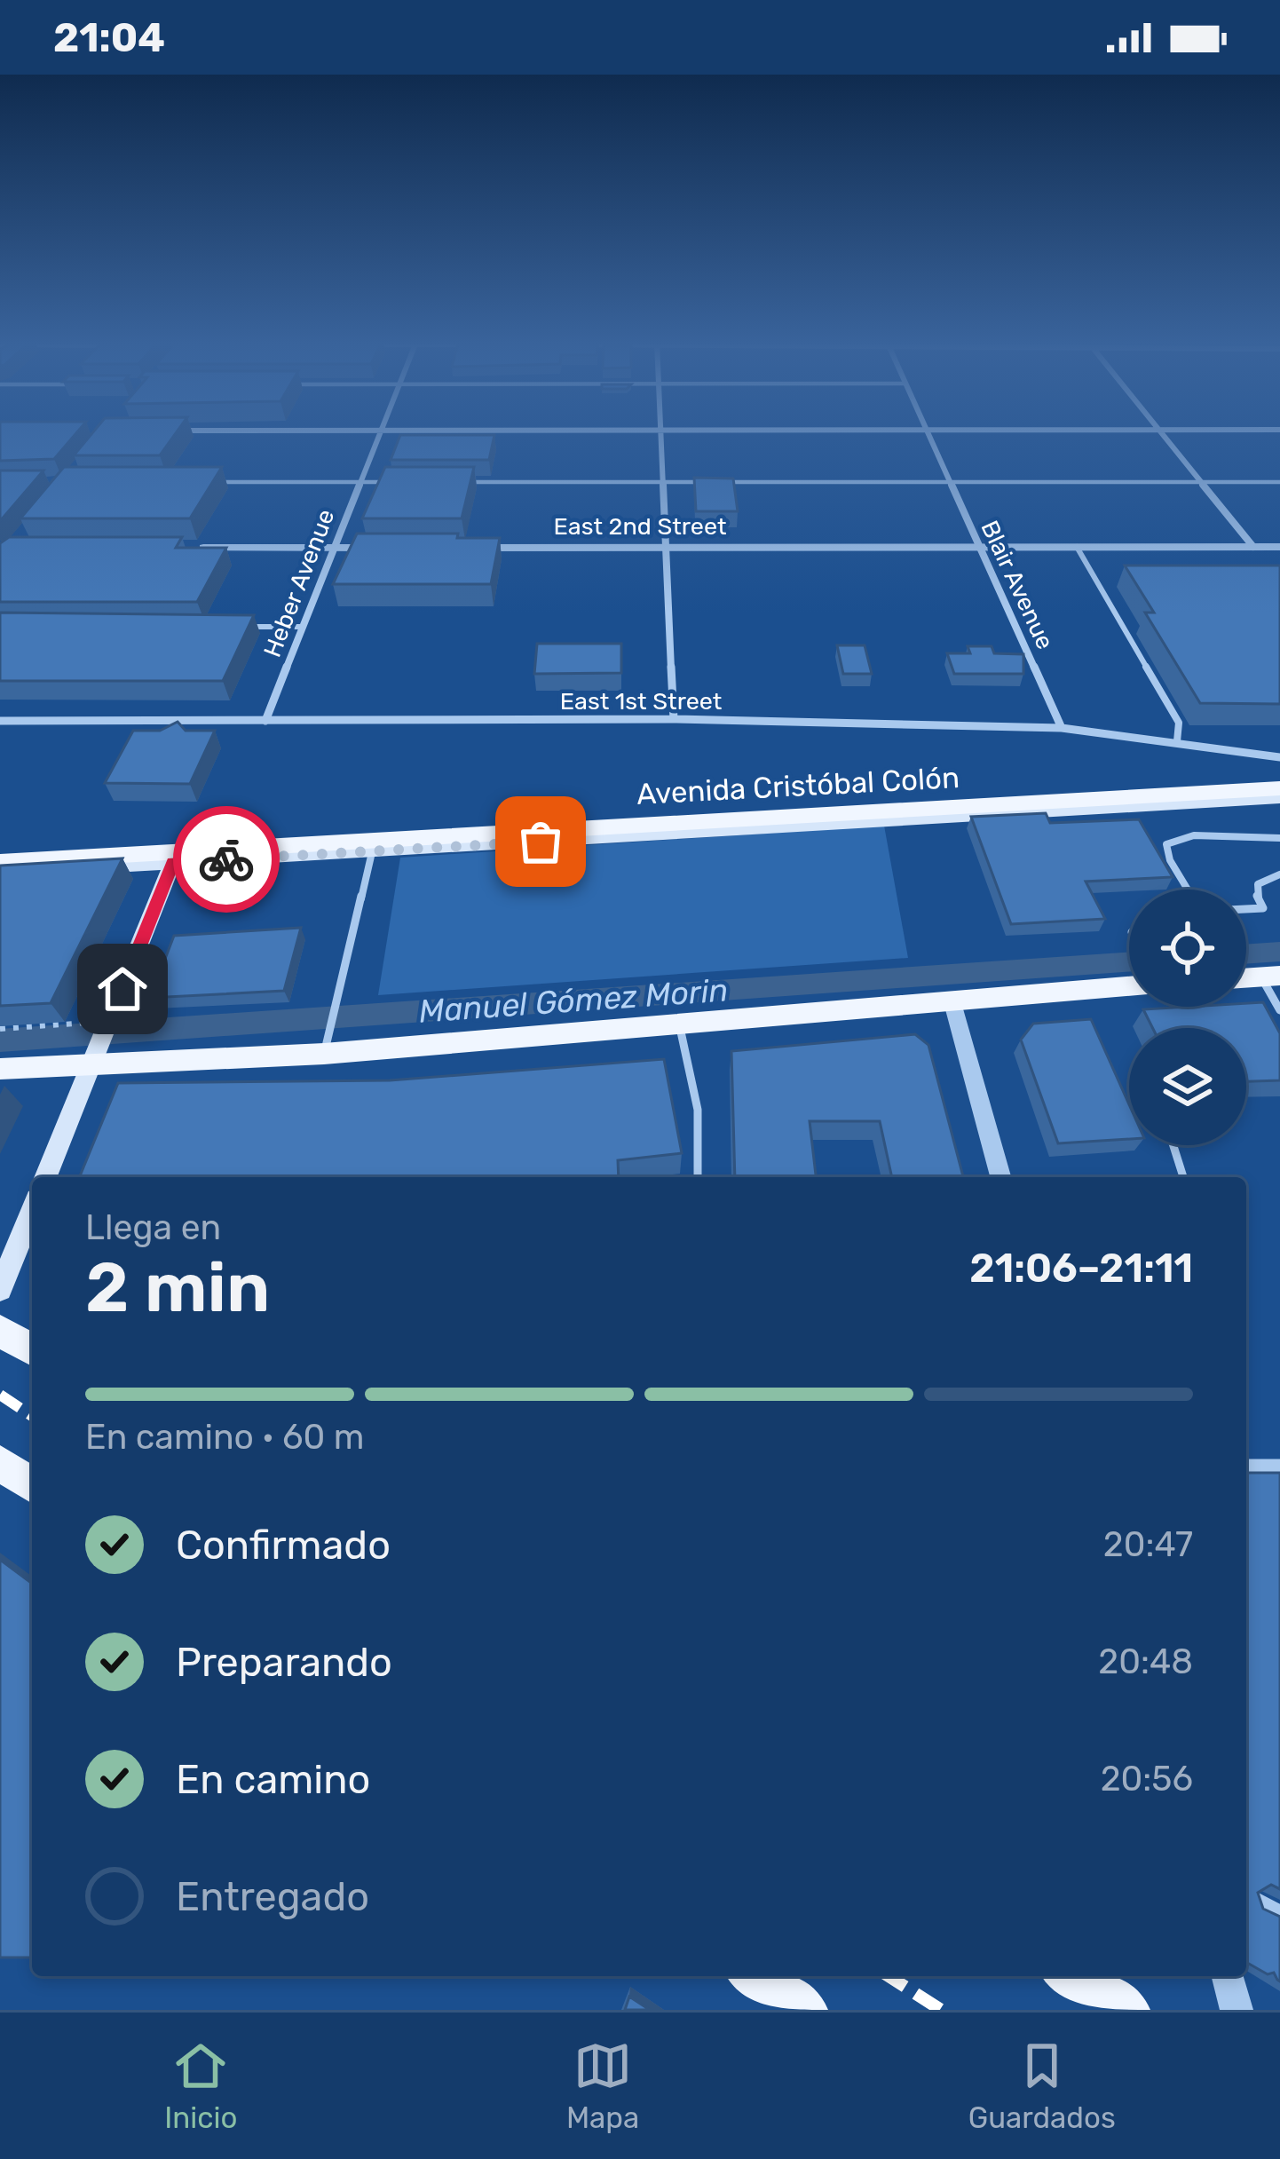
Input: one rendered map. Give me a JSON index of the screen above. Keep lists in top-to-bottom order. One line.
{"streets":{"main road":["Avenida Cristóbal Colón"],"street":["East 2nd Street","Heber Avenue","Blair Avenue","East 1st Street"]},"crossings":[["East 2nd Street","Blair Avenue"],["Heber Avenue","East 1st Street"],["Blair Avenue","East 1st Street"]],"water":["Manuel Gómez Morin"],"page":{"status":"21:04","heading":["2 min","Llega en","21:06–21:11"],"bar":"En camino · 60 m","list":[["Confirmado","20:47"],["Preparando","20:48"],["En camino","20:56"],"Entregado"],"tabs":["Inicio","Mapa","Guardados"]}}
